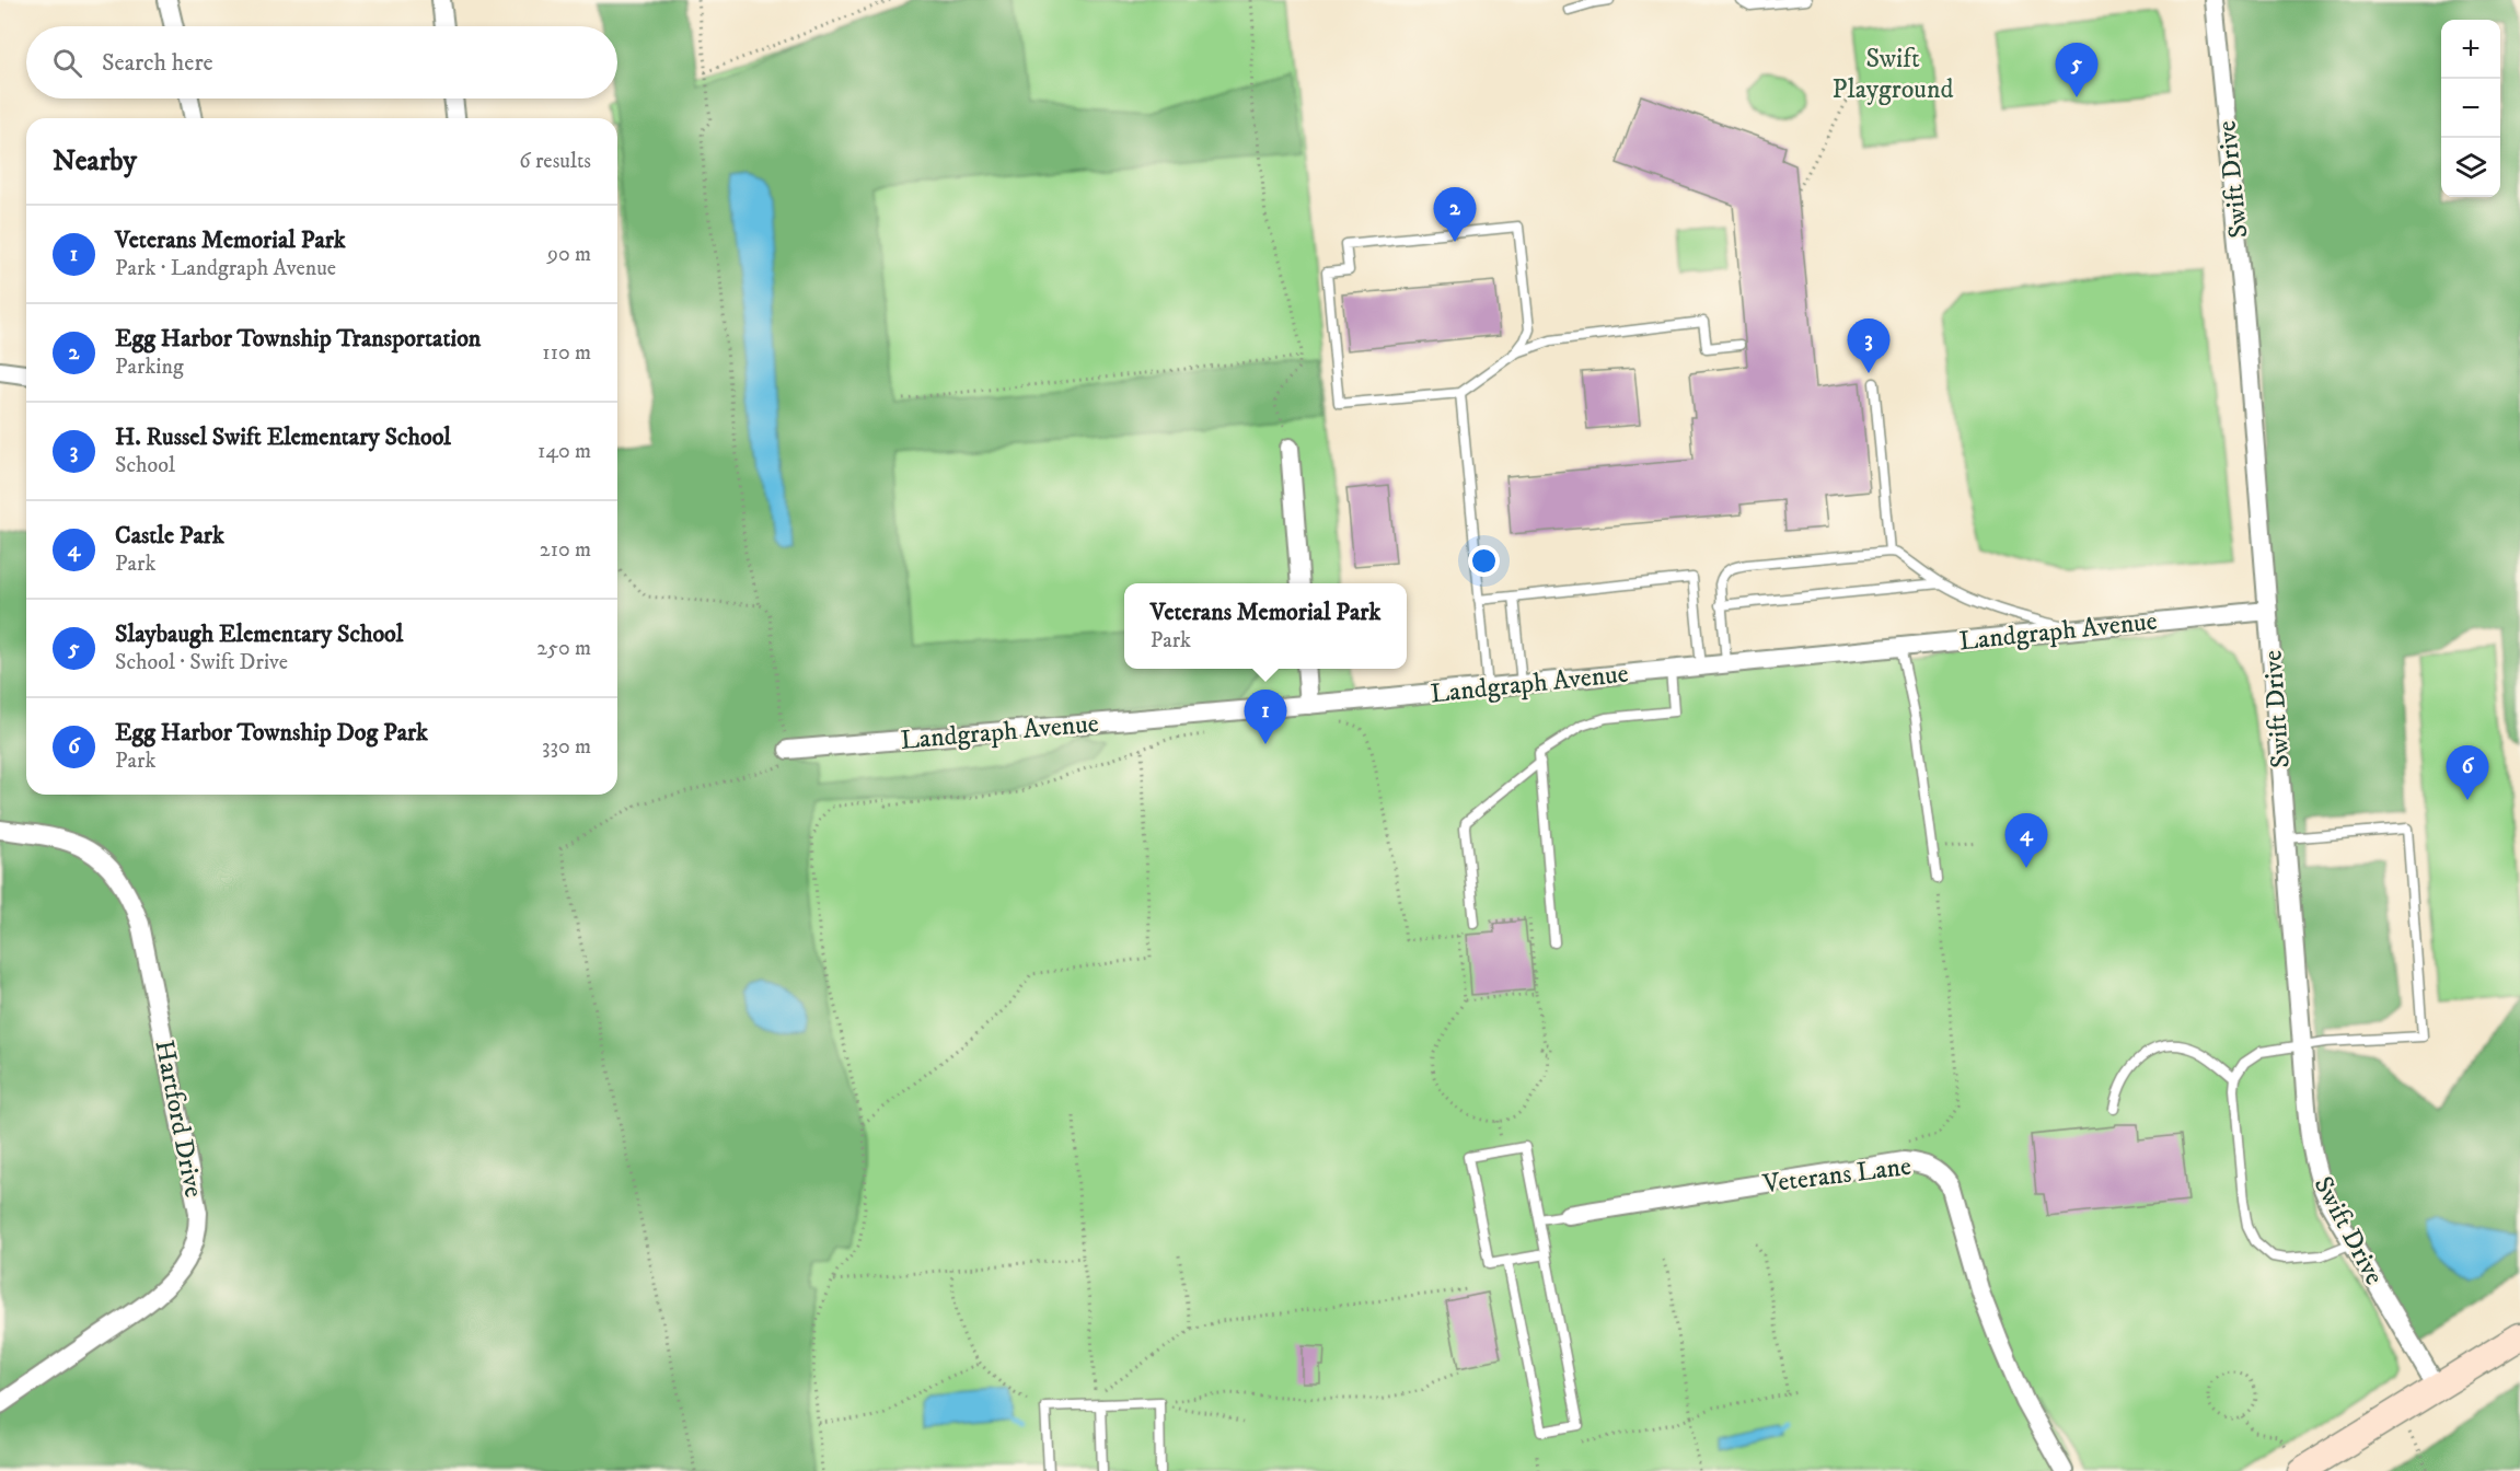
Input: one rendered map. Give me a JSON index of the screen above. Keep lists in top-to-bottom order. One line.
{"streets":{"street":["Swift Drive","Landgraph Avenue","Hartford Drive","Veterans Lane"]},"crossings":[["Swift Drive","Landgraph Avenue"]],"parks":["Swift Playground"],"page":{"map_buttons":["+","−"],"search":"Search here","pins":["5","2","3","1","6","4"],"heading":["Nearby","6 results"],"list":[{"mark":"1","name":"Veterans Memorial Park","note":"Park · Landgraph Avenue","value":"90 m"},{"mark":"2","name":"Egg Harbor Township Transportation","note":"Parking","value":"110 m"},{"mark":"3","name":"H. Russel Swift Elementary School","note":"School","value":"140 m"},{"mark":"4","name":"Castle Park","note":"Park","value":"210 m"},{"mark":"5","name":"Slaybaugh Elementary School","note":"School · Swift Drive","value":"250 m"},{"mark":"6","name":"Egg Harbor Township Dog Park","note":"Park","value":"330 m"}],"popup":["Veterans Memorial Park","Park"]}}
